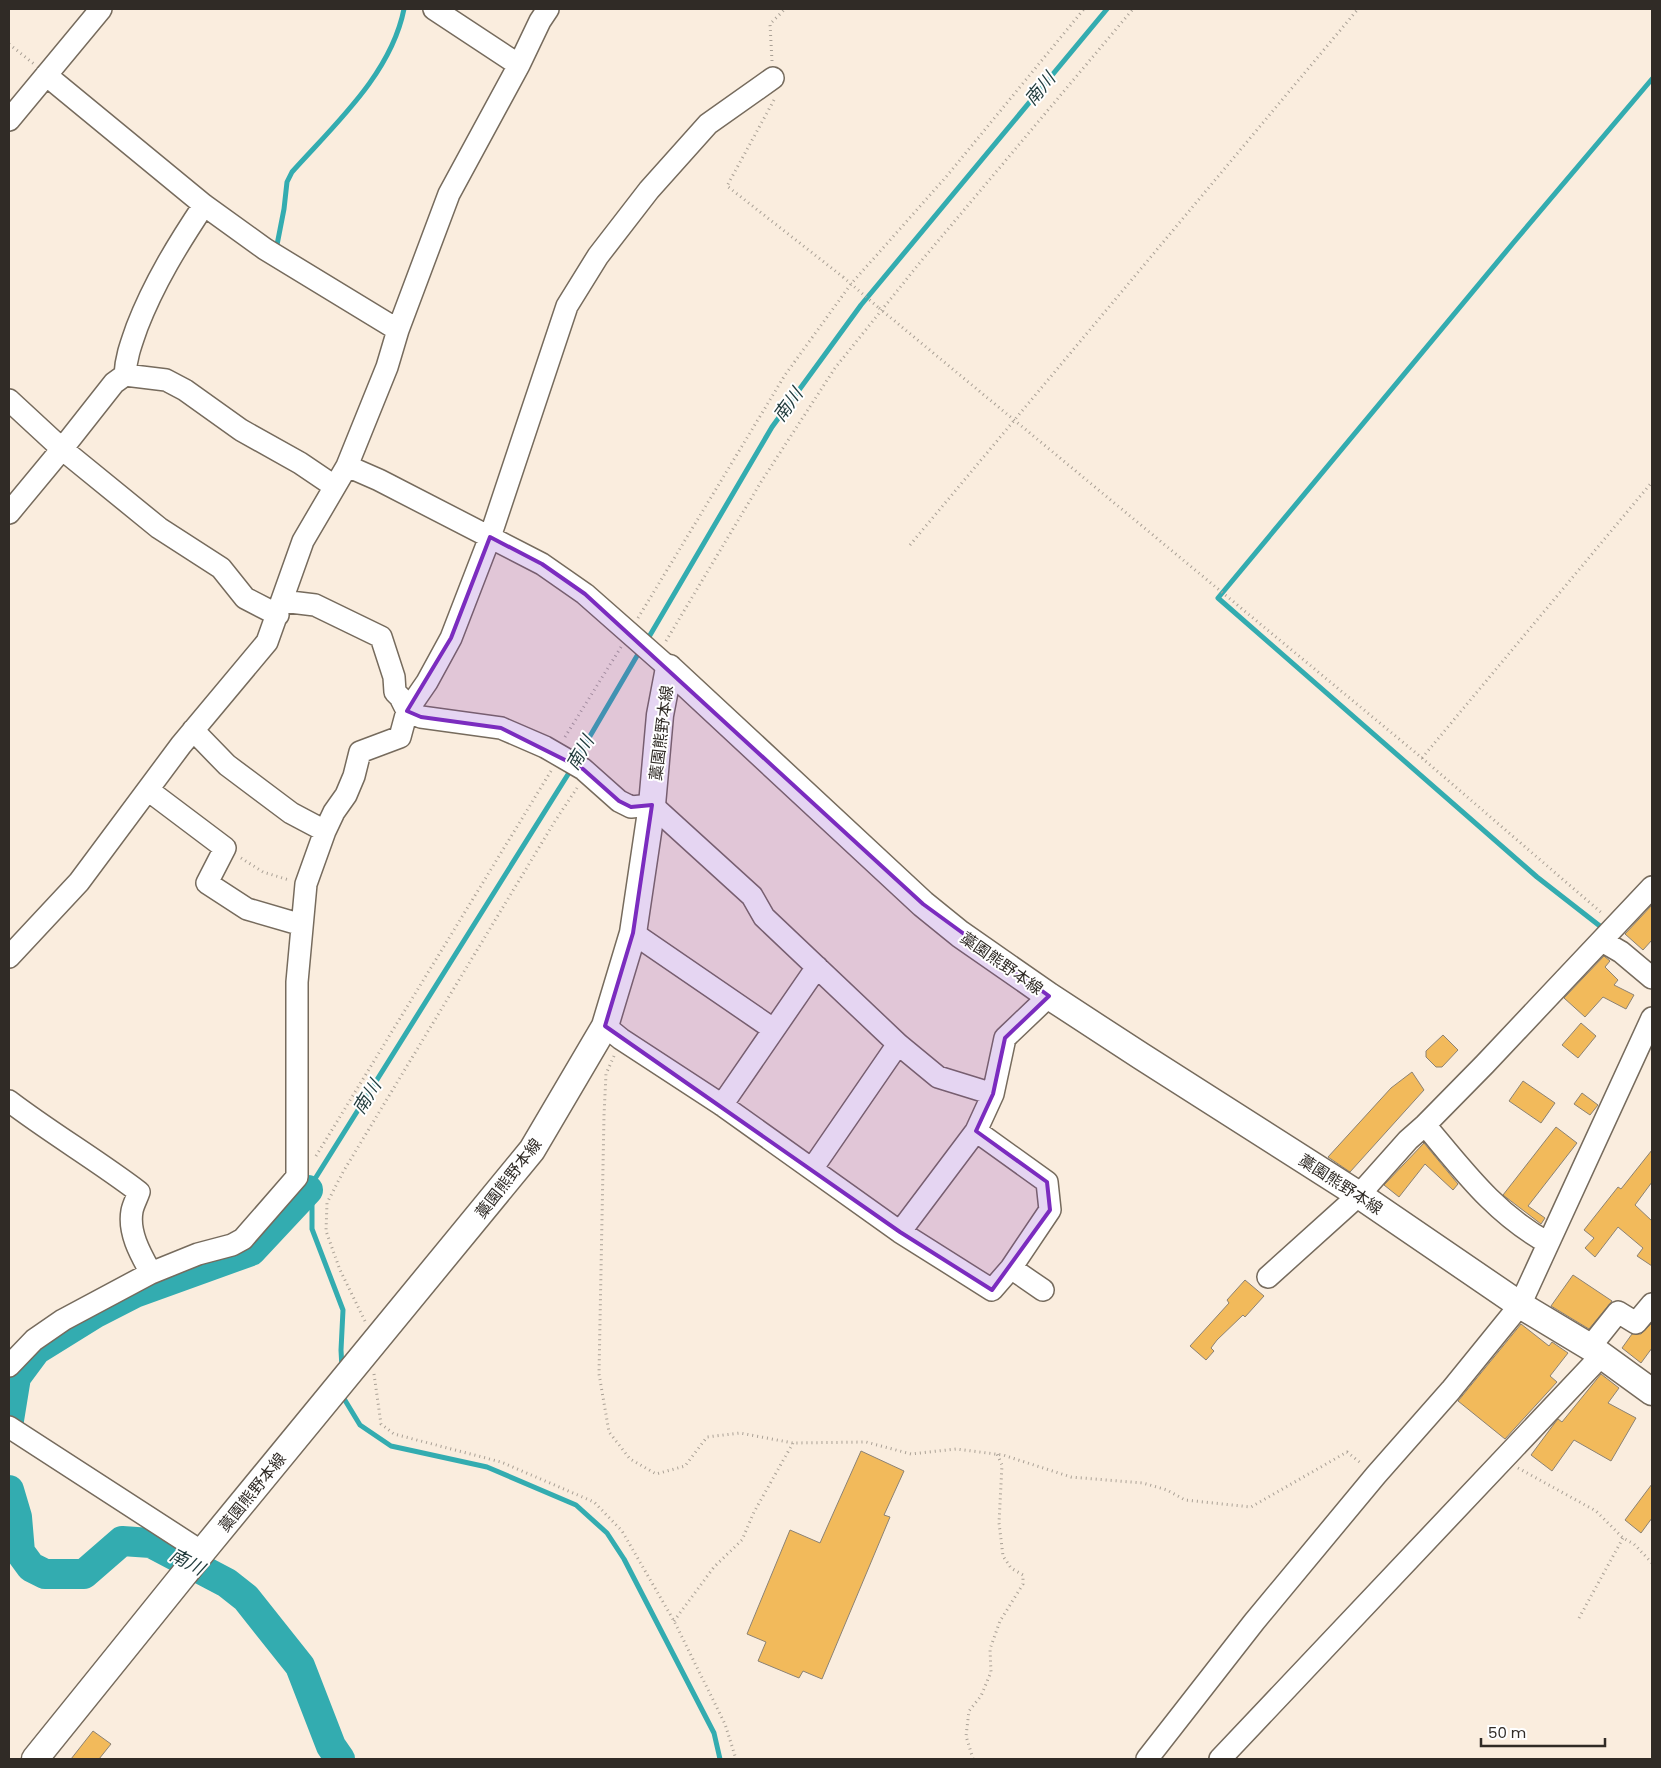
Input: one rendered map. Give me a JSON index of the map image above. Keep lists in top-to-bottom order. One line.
{"streets":{"main road":["藁園熊野本線"]},"water":["南川"],"scale_bar":"50 m"}
